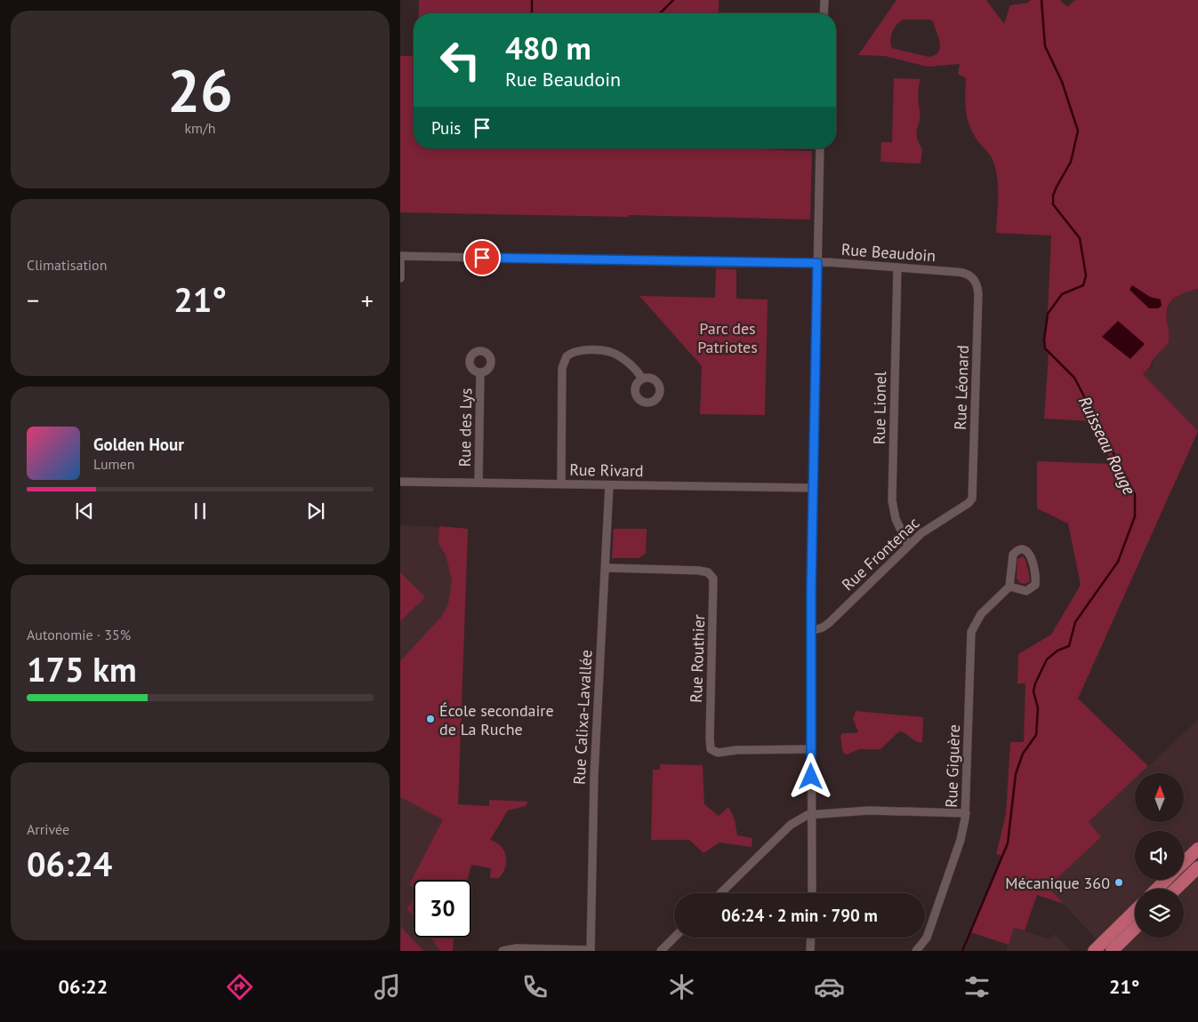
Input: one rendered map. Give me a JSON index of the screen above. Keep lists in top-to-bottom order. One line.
{"streets":{"street":["Rue Beaudoin","Rue Léonard","Rue Lionel","Rue des Lys","Rue Rivard","Rue Frontenac","Rue Routhier","Rue Calixa-Lavallée","Rue Giguère"]},"crossings":[["Rue Beaudoin","Rue Léonard"],["Rue Beaudoin","Rue Lionel"],["Rue Léonard","Rue Frontenac"],["Rue Lionel","Rue Frontenac"],["Rue des Lys","Rue Rivard"],["Rue Rivard","Rue Calixa-Lavallée"],["Rue Routhier","Rue Calixa-Lavallée"]],"water":["Ruisseau Rouge"],"parks":["Parc des Patriotes"],"places":["École secondaire de La Ruche","Mécanique 360"],"north":"top","page":{"tile":[["26","km/h"],"Climatisation",["Autonomie · 35%","175 km"],["Arrivée","06:24"]],"turn":["480 m","Rue Beaudoin"],"then":"Puis","heat":["−","21°","+"],"song":["Golden Hour","Lumen"],"limit":"30","trip":"06:24 · 2 min · 790 m","tabs":["06:22","21°"]}}
